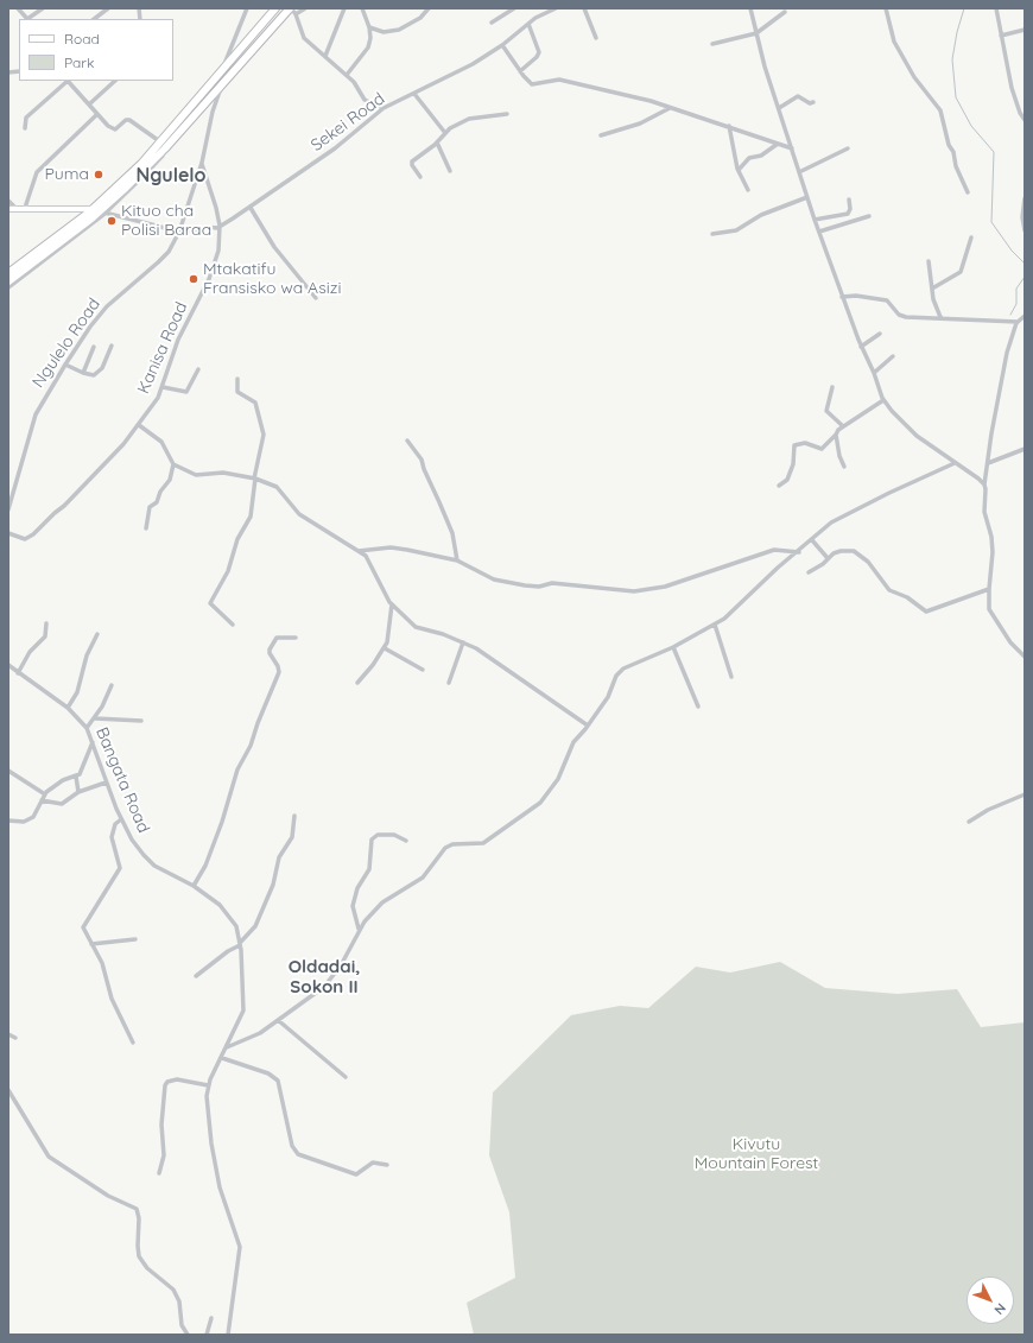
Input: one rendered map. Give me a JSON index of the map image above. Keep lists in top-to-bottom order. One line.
{"streets":{"street":["Sekei Road","Ngulelo Road","Kanisa Road","Bangata Road"]},"crossings":[["Sekei Road","Ngulelo Road"],["Sekei Road","Kanisa Road"],["Ngulelo Road","Kanisa Road"]],"districts":["Ngulelo","Oldadai, Sokon II"],"parks":["Kivutu Mountain Forest"],"places":["Puma","Kituo cha Polisi Baraa","Mtakatifu Fransisko wa Asizi"],"legend":["Road","Park"],"north":"bottom right"}
